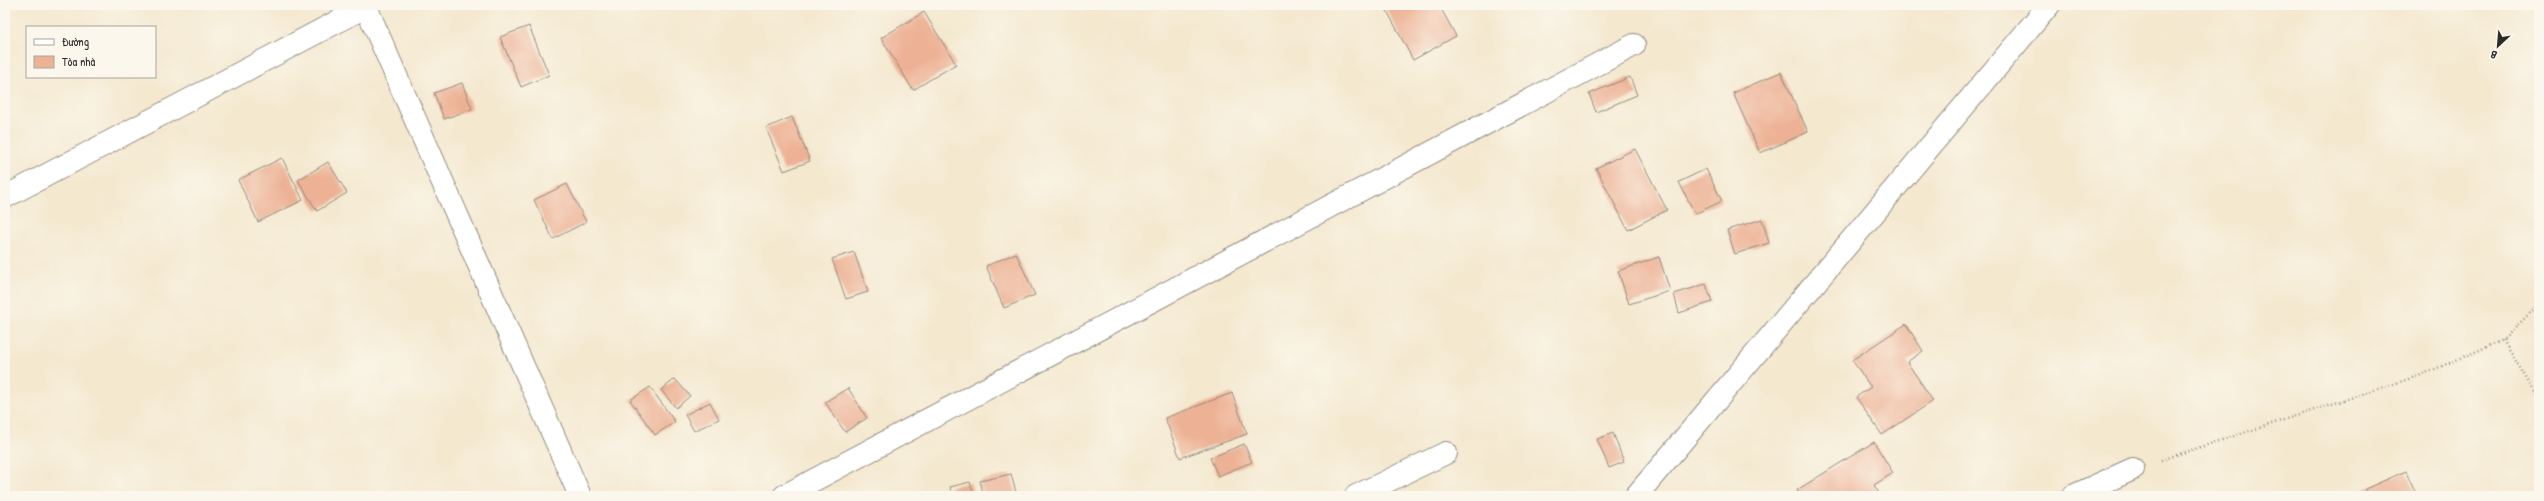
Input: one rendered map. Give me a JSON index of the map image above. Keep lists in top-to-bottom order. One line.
{"legend":["Đường","Tòa nhà"],"north":"bottom left"}
